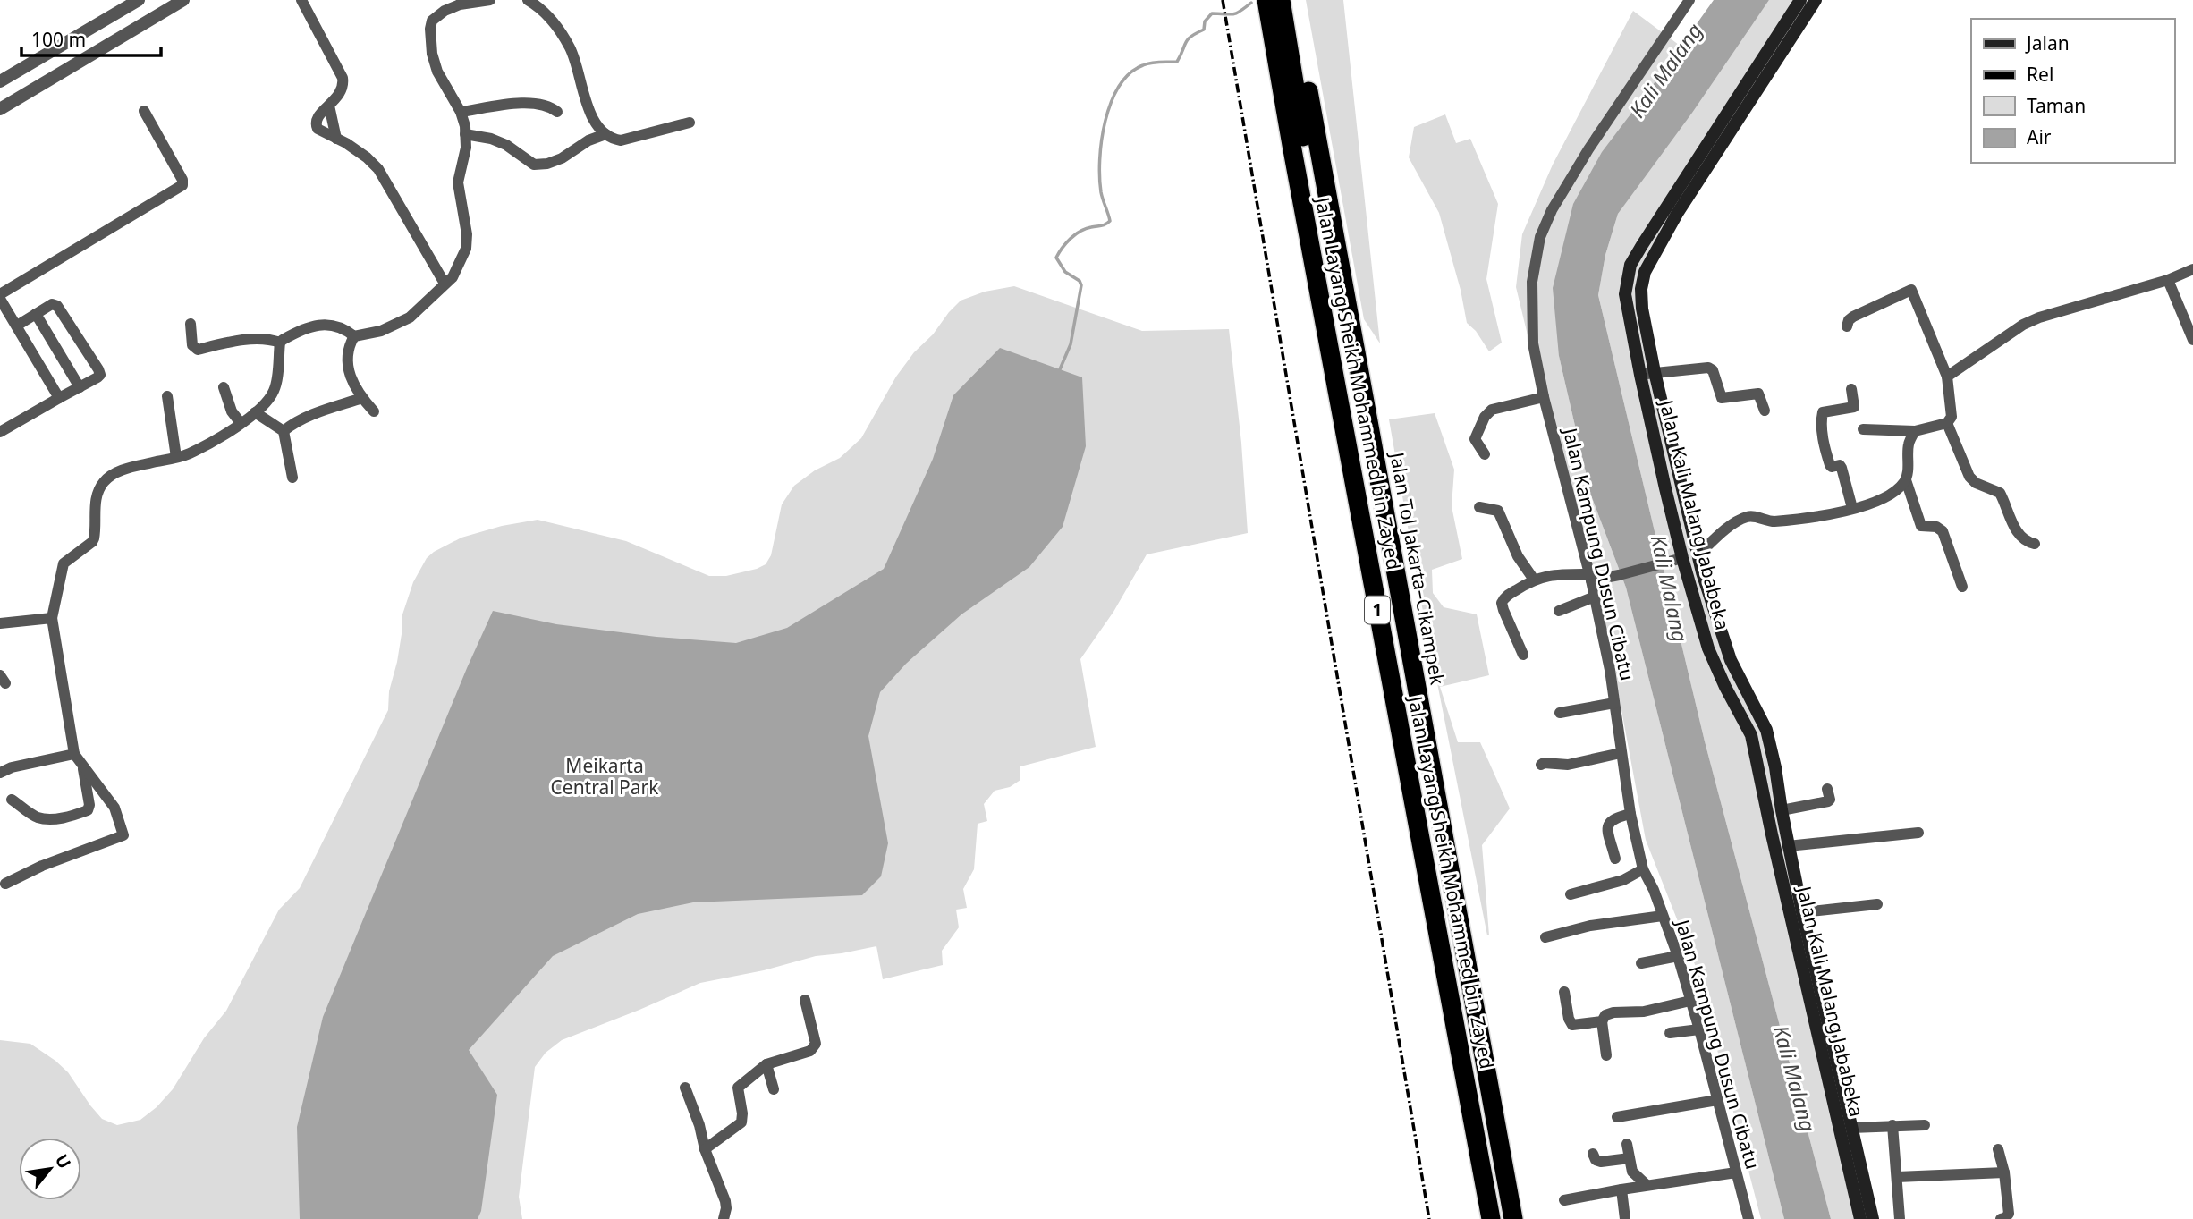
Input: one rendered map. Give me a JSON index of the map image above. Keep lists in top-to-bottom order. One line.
{"streets":{"highway":["Jalan Layang Sheikh Mohammed bin Zayed","Jalan Tol Jakarta–Cikampek","1"],"main road":["Jalan Kali Malang Jababeka"],"street":["Jalan Kampung Dusun Cibatu"]},"crossings":[["Jalan Layang Sheikh Mohammed bin Zayed","1"]],"water":["Kali Malang"],"parks":["Meikarta Central Park"],"legend":["Jalan","Rel","Taman","Air"],"scale_bar":"100 m","north":"top right"}
